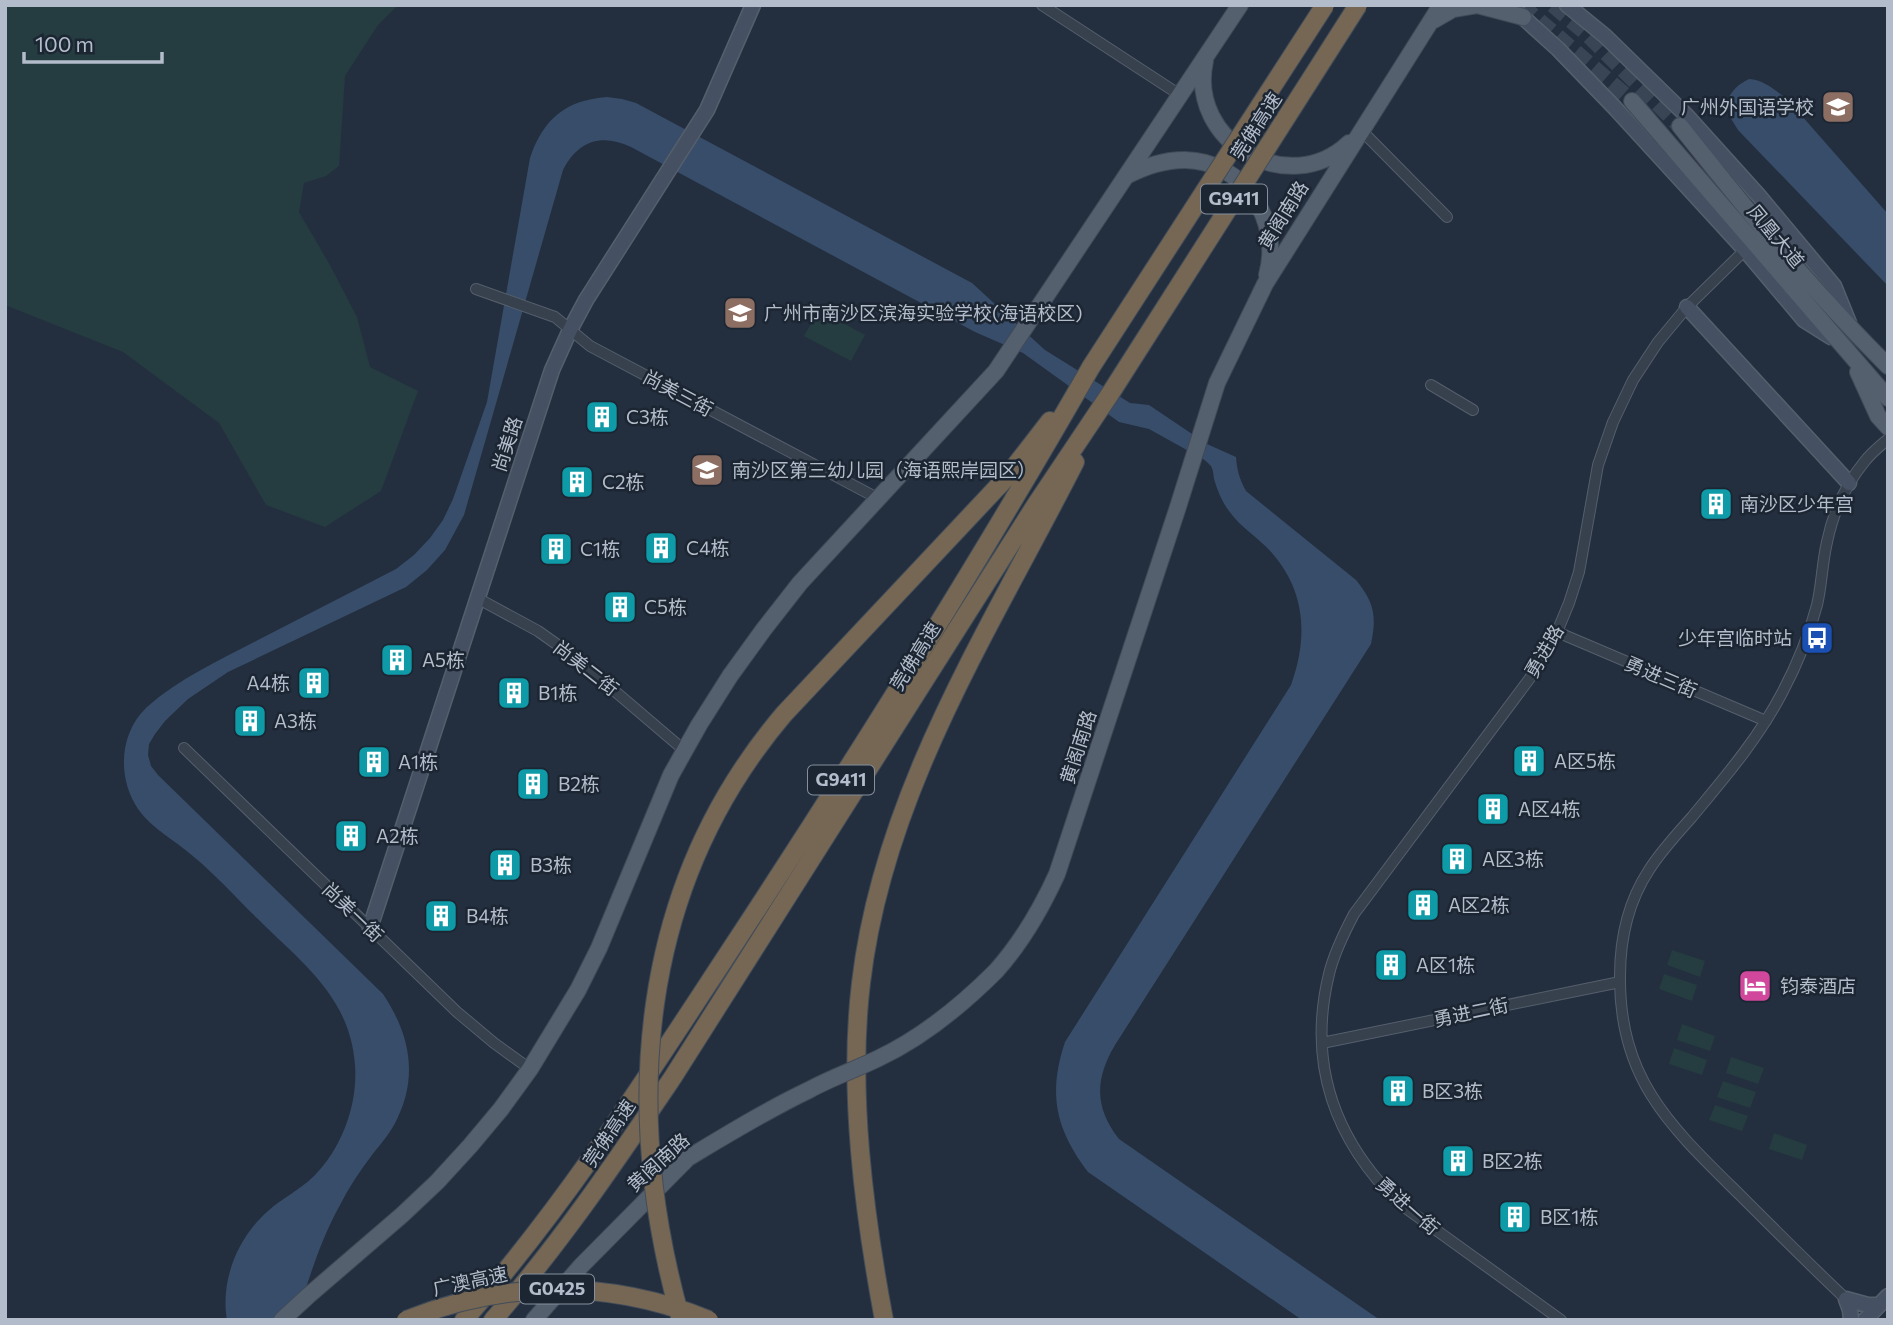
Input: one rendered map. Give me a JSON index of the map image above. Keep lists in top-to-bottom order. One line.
{"streets":{"highway":["莞佛高速","G9411","广澳高速","G0425"],"main road":["黄阁南路","凤凰大道"],"street":["尚美三街","尚美路","勇进路","尚美二街","勇进三街","尚美一街","勇进二街","勇进一街"]},"crossings":[["尚美三街","尚美路"],["尚美路","尚美二街"],["尚美路","尚美一街"],["勇进路","勇进三街"],["勇进路","勇进二街"],["勇进路","勇进一街"],["勇进二街","勇进一街"]],"places":{"school or university":["广州外国语学校","广州市南沙区滨海实验学校(海语校区)","南沙区第三幼儿园（海语熙岸园区）"],"building":["C3栋","C2栋","南沙区少年宫","C4栋","C1栋","C5栋","A5栋","A4栋","B1栋","A3栋","A区5栋","A1栋","B2栋","A区4栋","A2栋","A区3栋","B3栋","A区2栋","B4栋","A区1栋","B区3栋","B区2栋","B区1栋"],"bus stop":["少年宫临时站"],"hotel":["钧泰酒店"]},"scale_bar":"100 m"}
